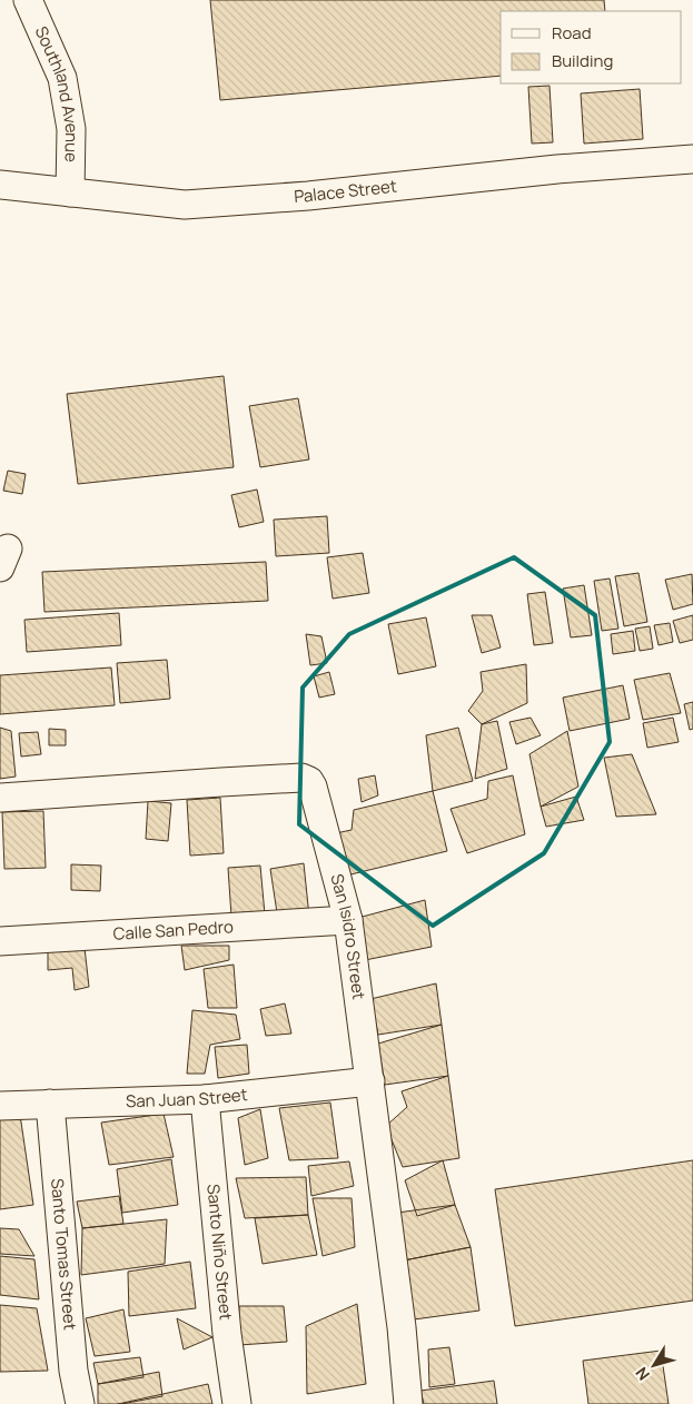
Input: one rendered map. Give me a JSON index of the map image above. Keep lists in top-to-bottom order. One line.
{"streets":{"street":["Southland Avenue","Palace Street","Calle San Pedro","San Isidro Street","San Juan Street","Santo Niño Street","Santo Tomas Street"]},"crossings":[["Southland Avenue","Palace Street"],["Calle San Pedro","San Isidro Street"],["San Isidro Street","San Juan Street"],["San Juan Street","Santo Niño Street"],["San Juan Street","Santo Tomas Street"]],"legend":["Road","Building"],"north":"bottom left"}
